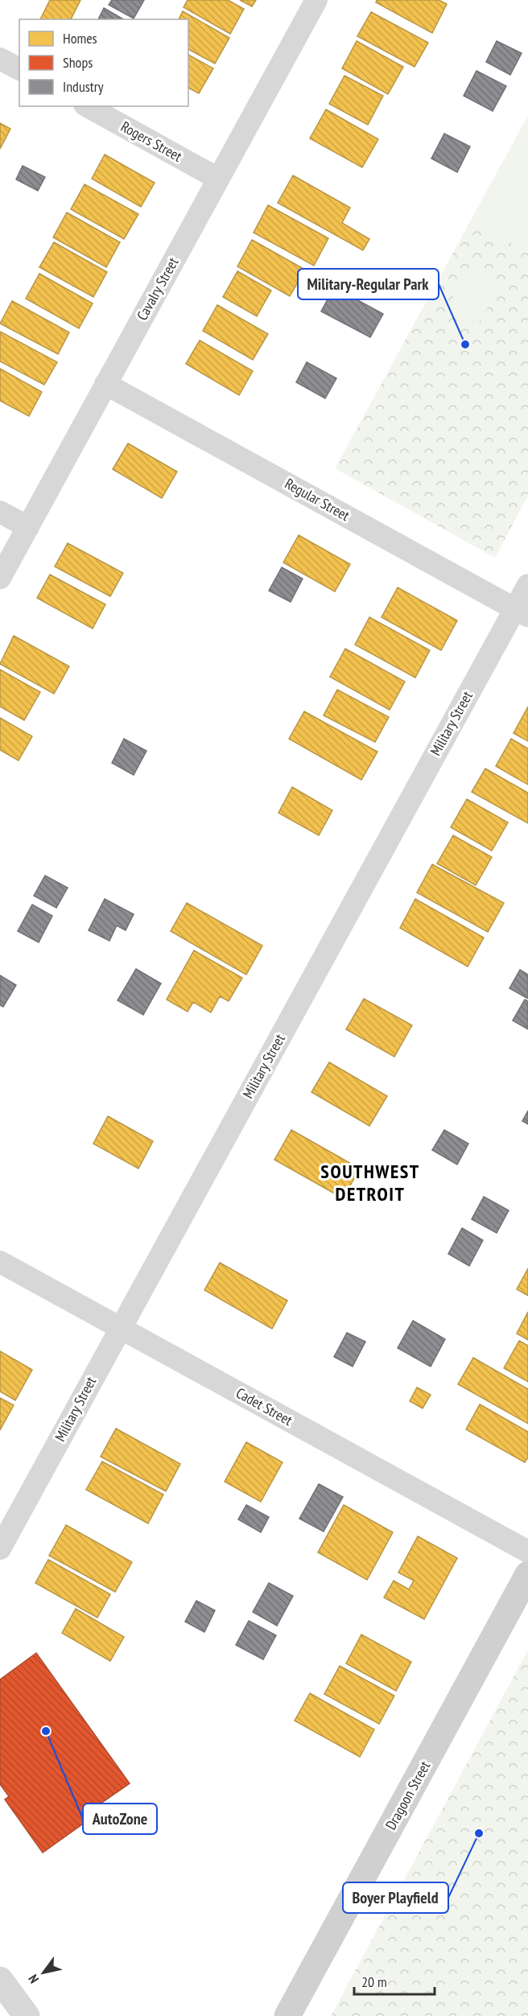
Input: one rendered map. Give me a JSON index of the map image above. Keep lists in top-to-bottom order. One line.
{"streets":{"main road":["Dragoon Street"],"street":["Rogers Street","Cavalry Street","Regular Street","Military Street","Cadet Street"]},"crossings":[["Rogers Street","Cavalry Street"],["Cavalry Street","Regular Street"],["Regular Street","Military Street"],["Military Street","Cadet Street"]],"districts":["SOUTHWEST DETROIT"],"places":["Military-Regular Park","AutoZone","Boyer Playfield"],"legend":["Homes","Shops","Industry"],"scale_bar":"20 m","north":"bottom left"}
